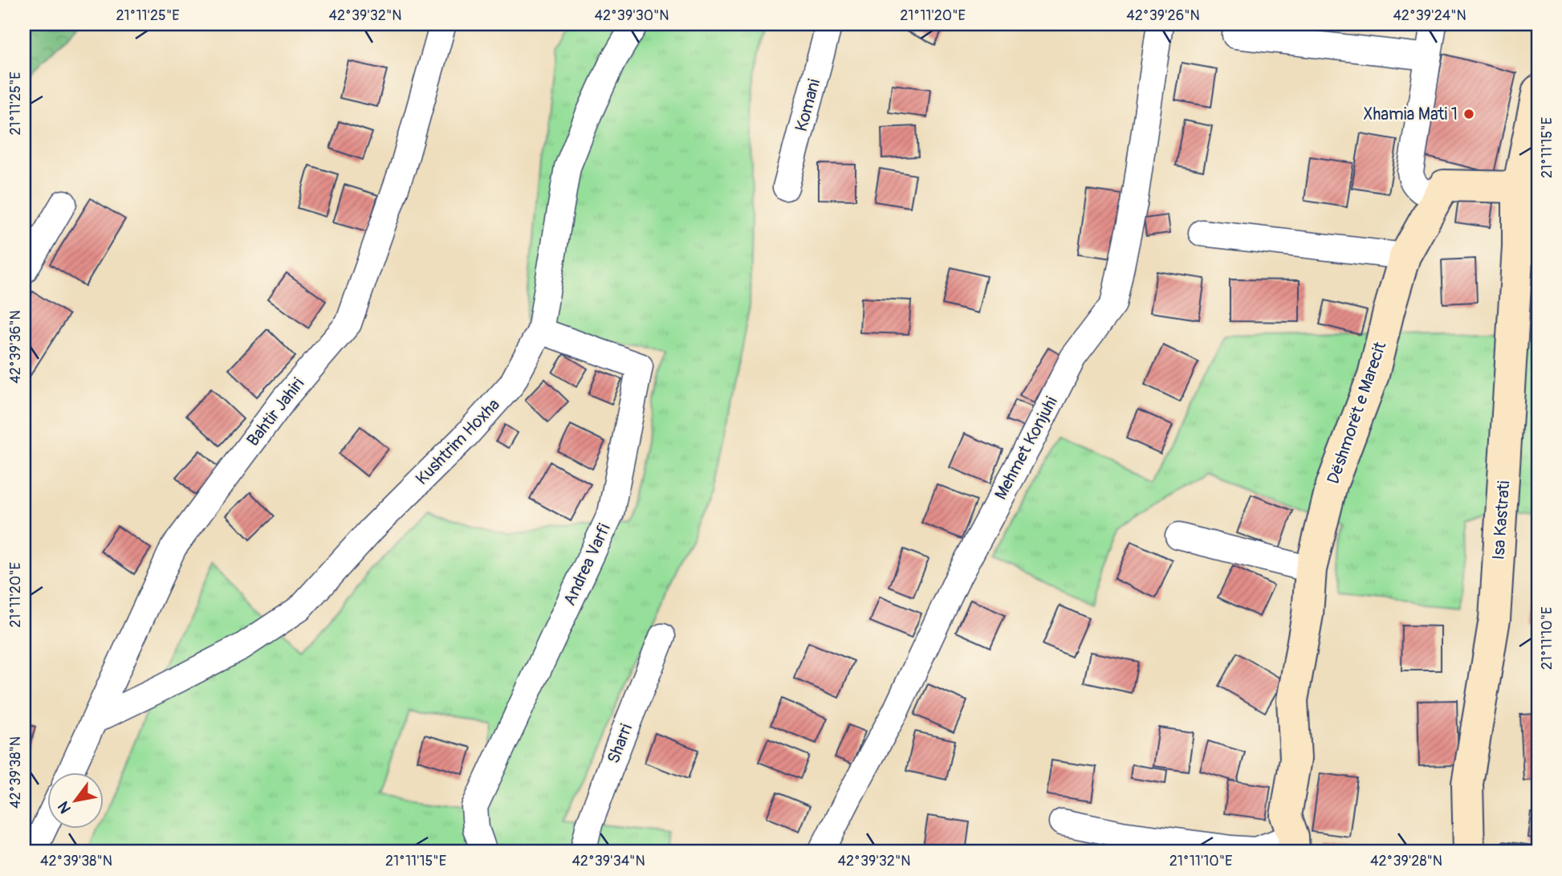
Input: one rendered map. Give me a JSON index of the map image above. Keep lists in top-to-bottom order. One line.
{"streets":{"street":["Komani","Bahtir Jahiri","Dëshmorët e Marecit","Kushtrim Hoxha","Mehmet Konjuhi","Isa Kastrati","Andrea Varfi","Sharri"]},"crossings":[["Bahtir Jahiri","Kushtrim Hoxha"],["Kushtrim Hoxha","Andrea Varfi"]],"places":["Xhamia Mati 1"],"north":"bottom left","coordinates":["21°11'25\"E","42°39'32\"N","42°39'30\"N","21°11'20\"E","42°39'26\"N","42°39'24\"N","21°11'15\"E","42°39'36\"N","21°11'10\"E","42°39'38\"N","42°39'34\"N","42°39'28\"N"]}
